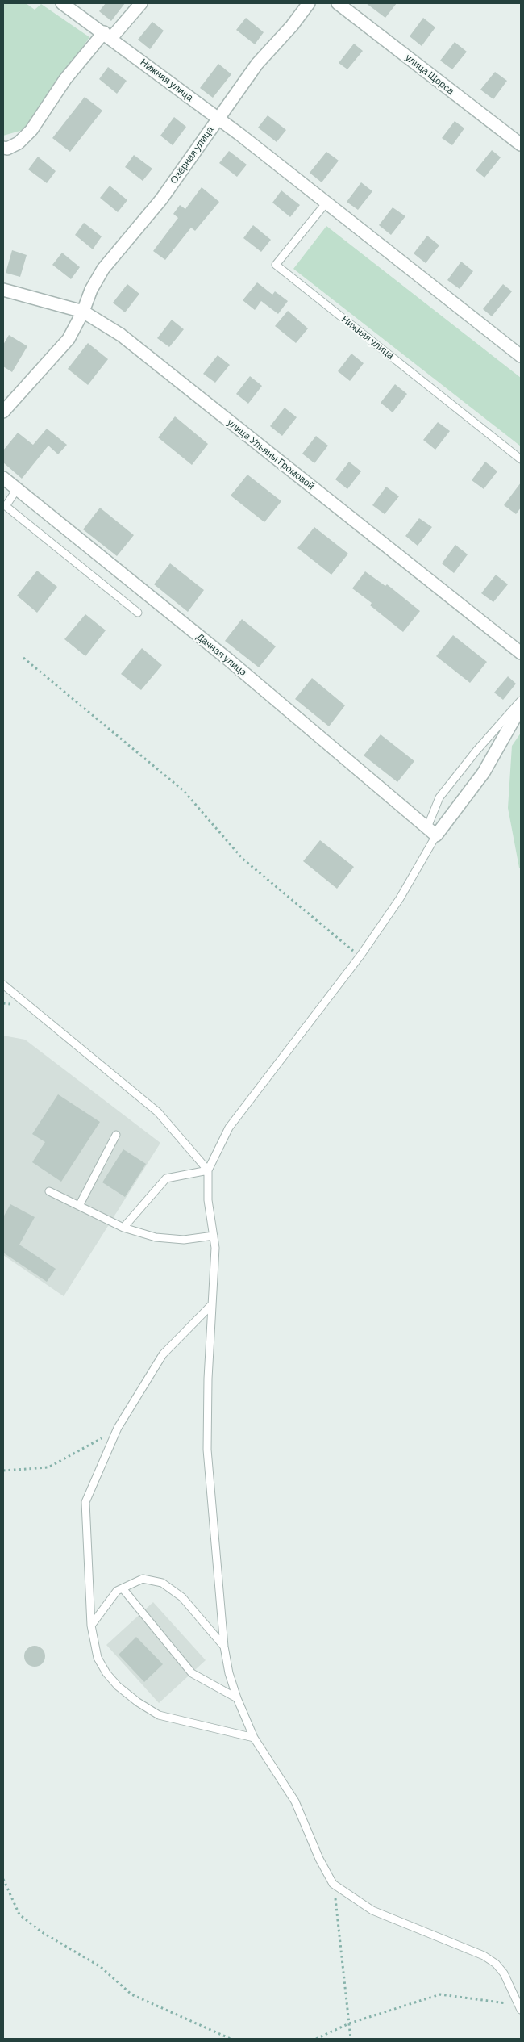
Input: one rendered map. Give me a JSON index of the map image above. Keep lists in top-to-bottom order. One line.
{"streets":{"street":["улица Щорса","Нижняя улица","Озёрная улица","улица Ульяны Громовой","Дачная улица"]},"crossings":[["Нижняя улица","Озёрная улица"],["Озёрная улица","улица Ульяны Громовой"]]}
